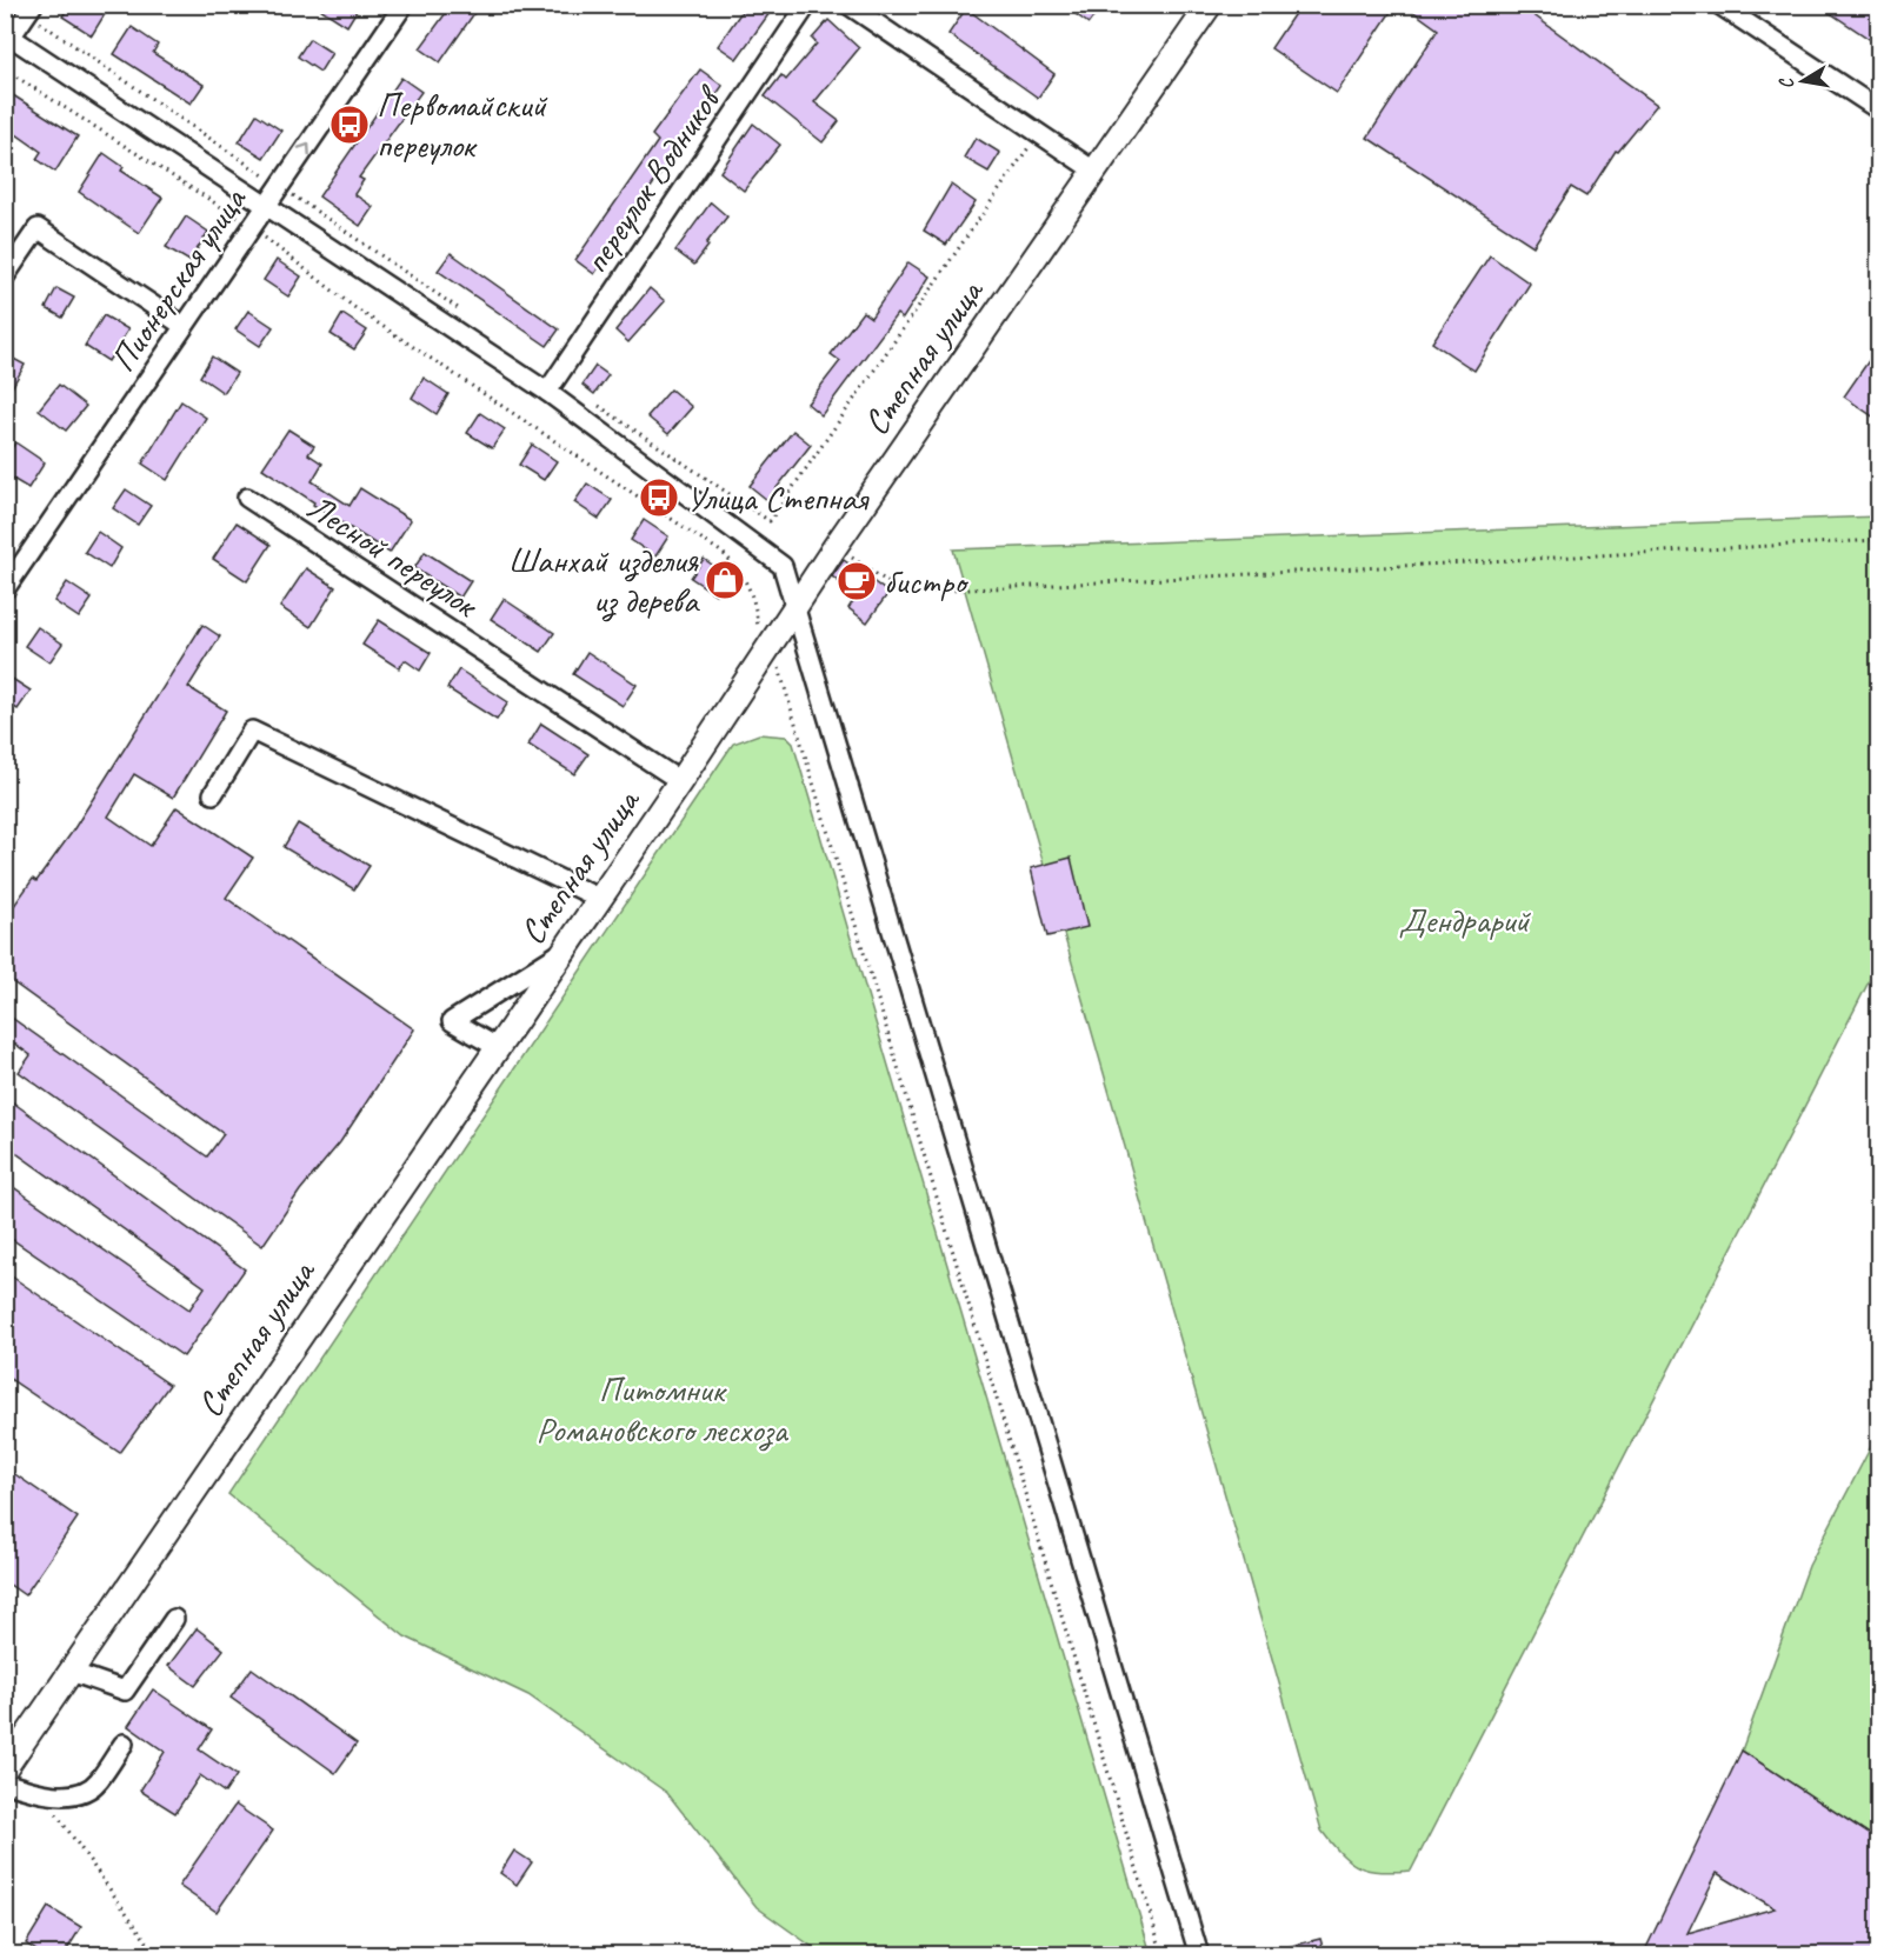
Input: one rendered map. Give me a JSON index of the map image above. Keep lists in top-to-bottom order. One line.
{"streets":{"main road":["Степная улица"],"street":["переулок Водников","Пионерская улица","Лесной переулок"]},"crossings":[["Степная улица","Лесной переулок"]],"parks":["Дендрарий","Питомник Романовского лесхоза"],"places":{"bus stop":["Первомайский переулок","Улица Степная"],"shop":["Шанхай изделия из дерева"],"cafe":["бистро"]},"north":"left"}
